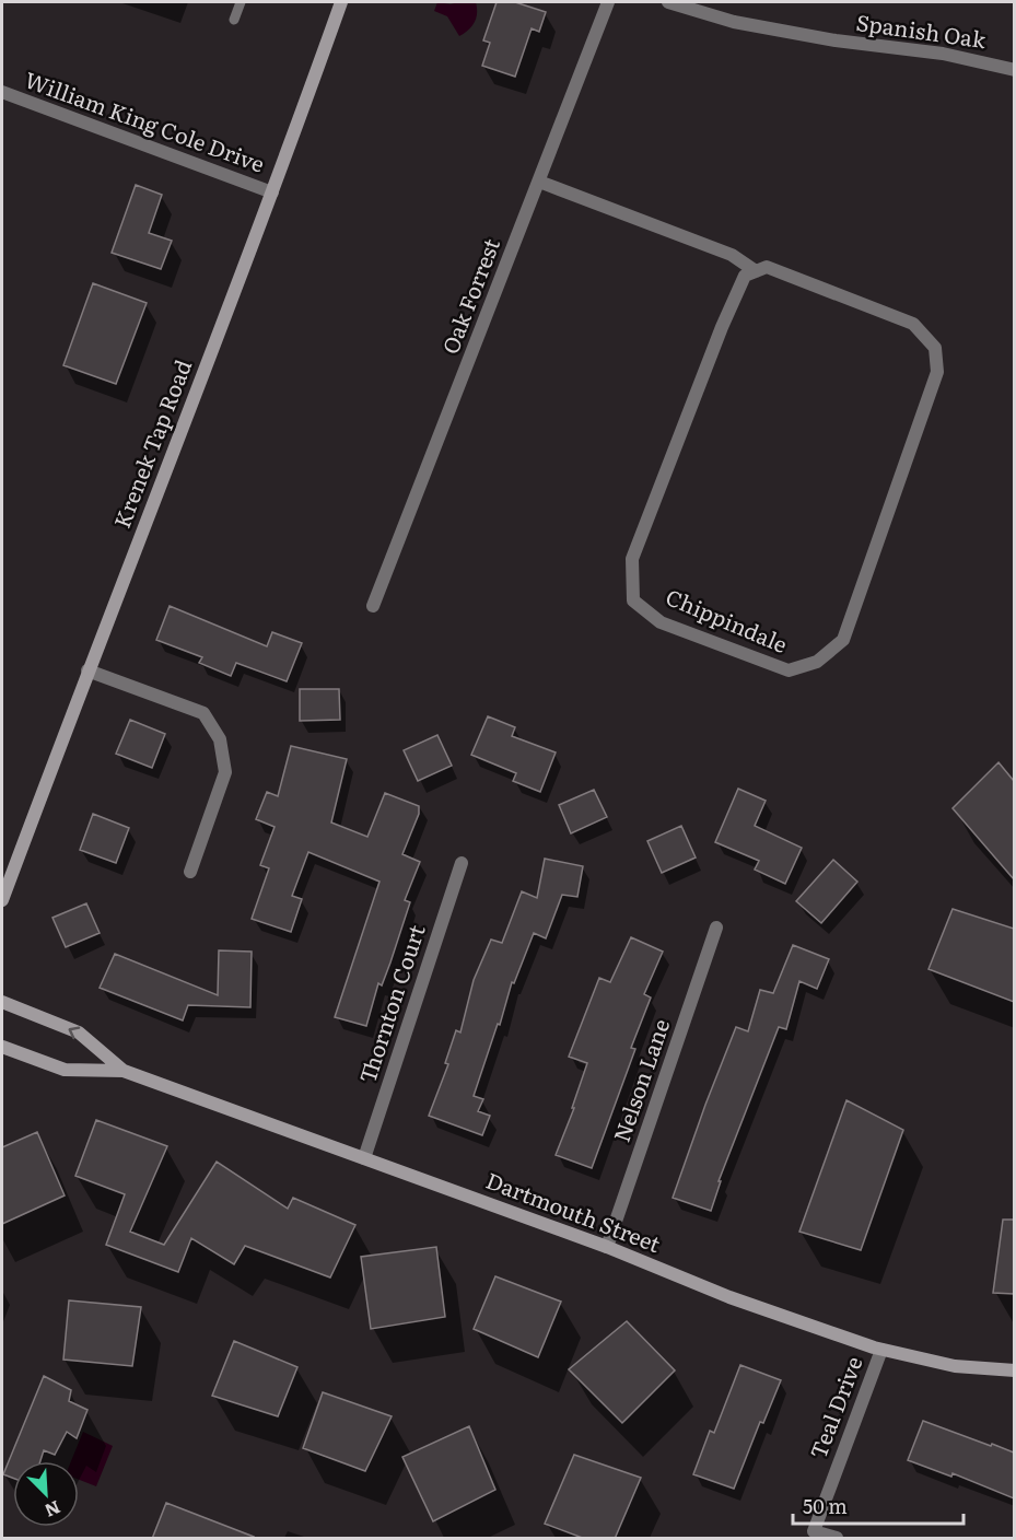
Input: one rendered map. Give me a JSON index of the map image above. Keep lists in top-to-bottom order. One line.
{"streets":{"street":["Spanish Oak","William King Cole Drive","Oak Forrest","Krenek Tap Road","Chippindale","Thornton Court","Nelson Lane","Dartmouth Street","Teal Drive"]},"crossings":[["William King Cole Drive","Krenek Tap Road"],["Oak Forrest","Chippindale"],["Thornton Court","Dartmouth Street"],["Nelson Lane","Dartmouth Street"],["Dartmouth Street","Teal Drive"]],"scale_bar":"50 m","north":"bottom right"}
